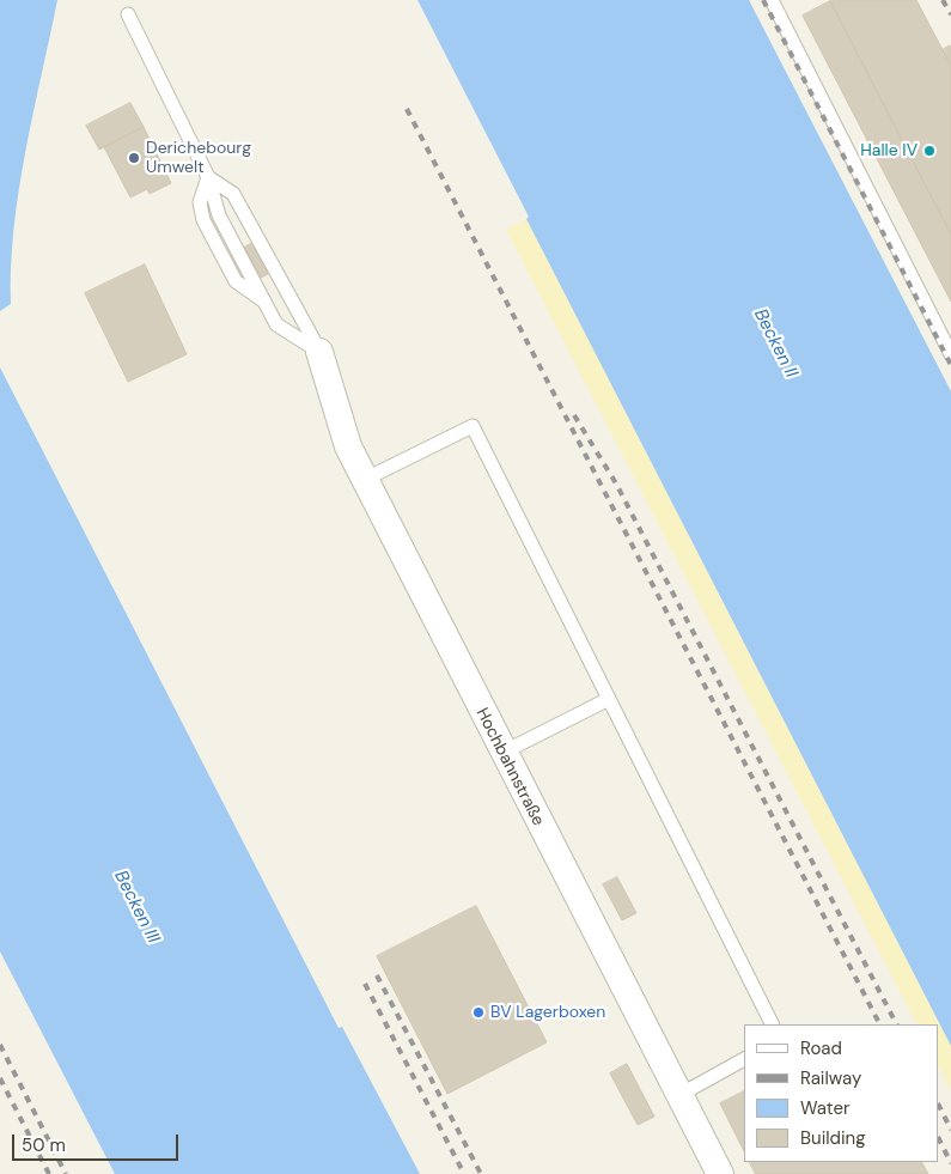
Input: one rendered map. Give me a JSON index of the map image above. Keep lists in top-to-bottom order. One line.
{"streets":{"street":["Hochbahnstraße"]},"water":["Becken II","Becken III"],"places":["Halle IV","Derichebourg Umwelt","BV Lagerboxen"],"legend":["Road","Railway","Water","Building"],"scale_bar":"50 m"}
